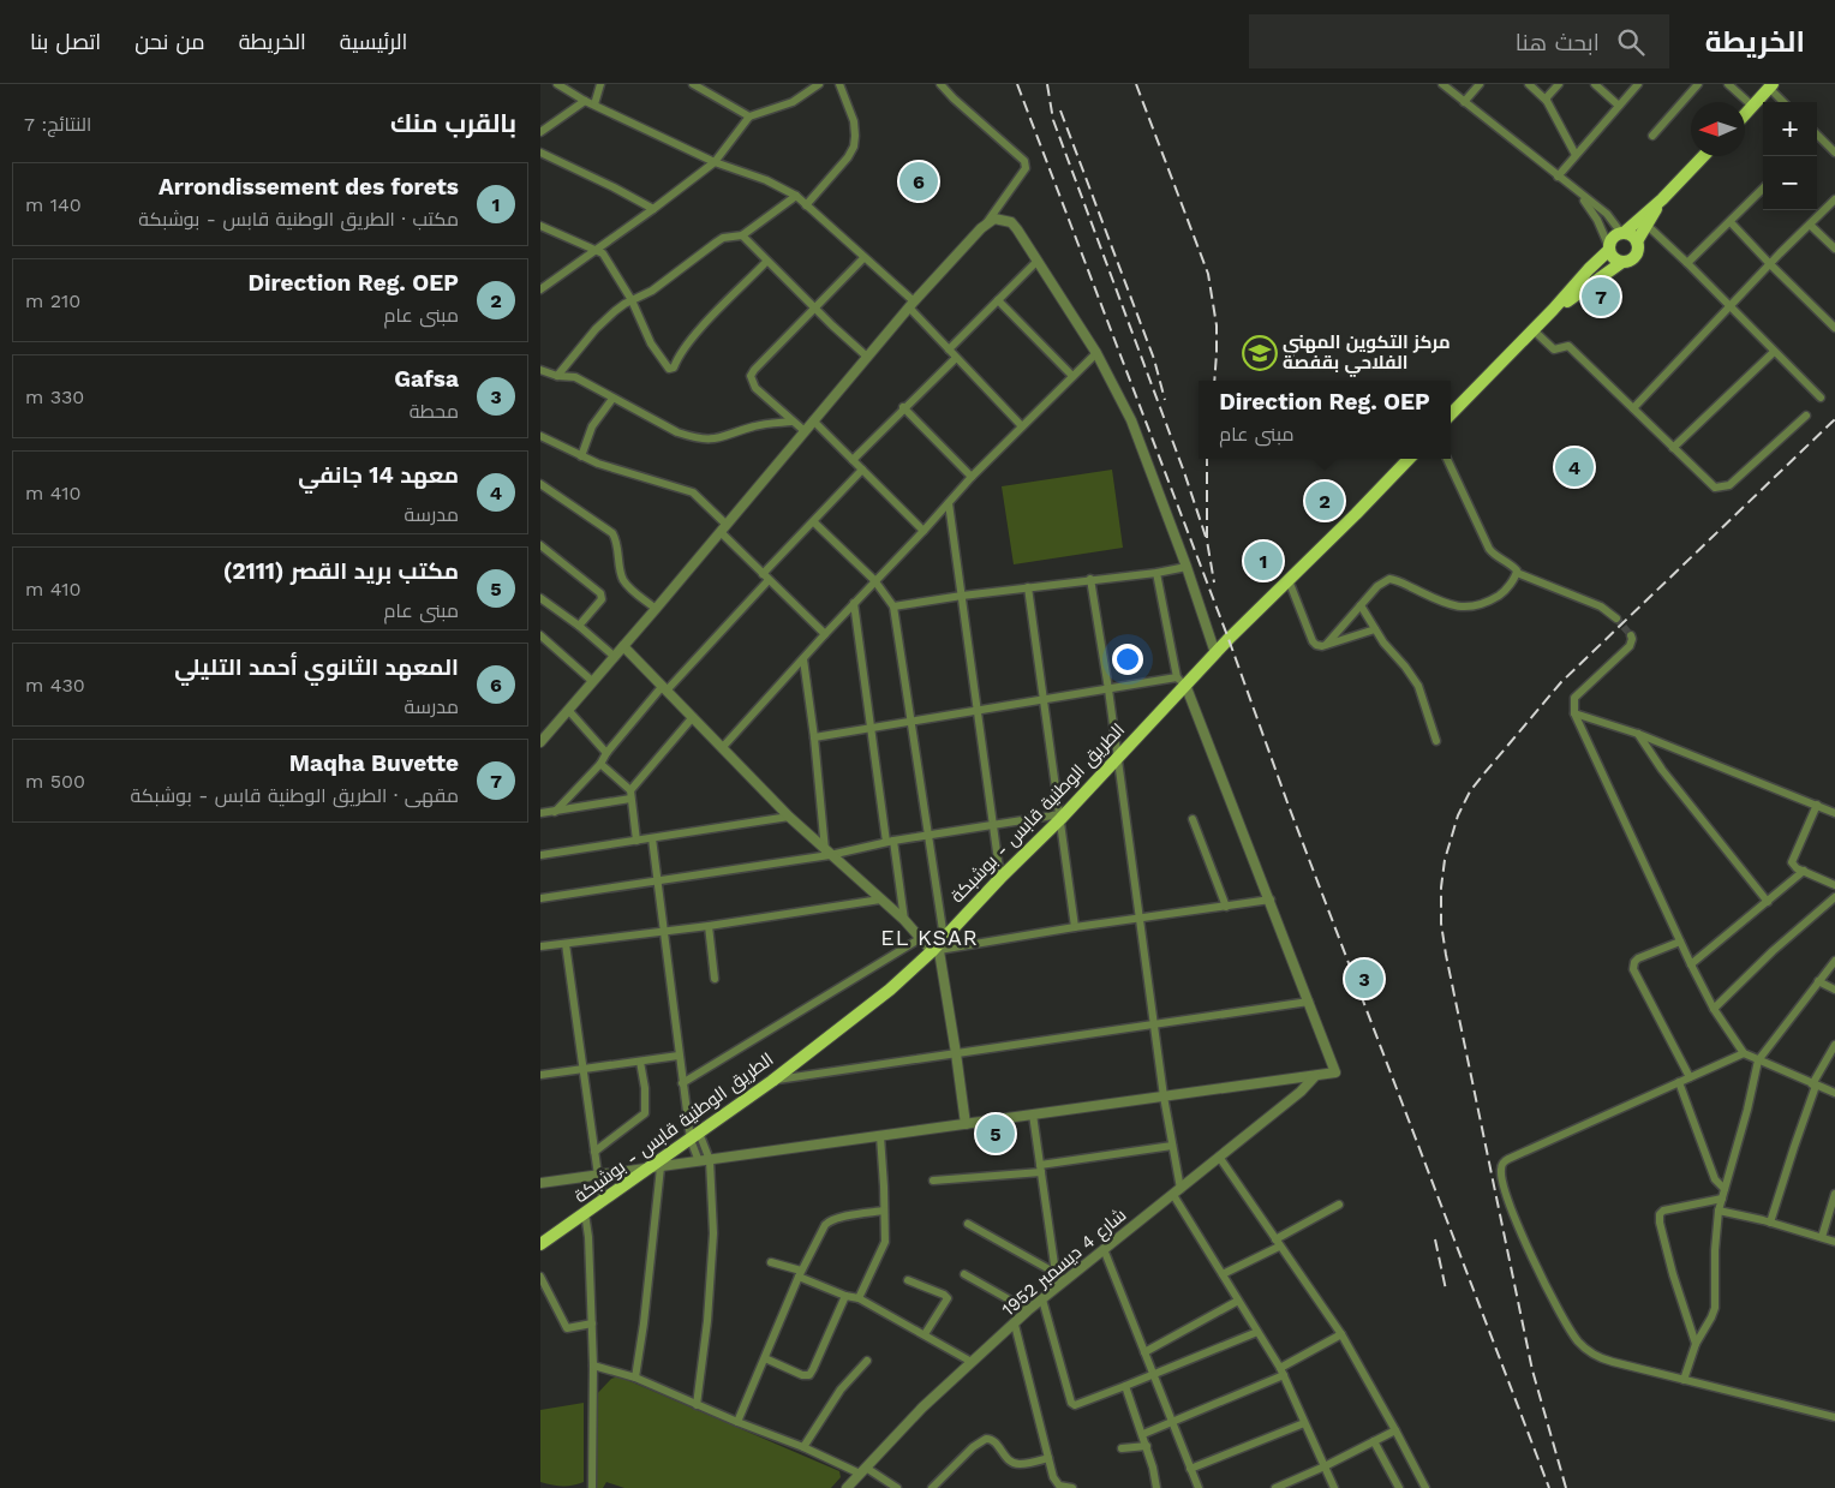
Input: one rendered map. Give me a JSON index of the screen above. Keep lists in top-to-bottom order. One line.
{"streets":{"main road":["الطريق الوطنية قابس - بوشبكة"],"street":["شارع 4 ديسمبر 1952"]},"districts":["EL KSAR"],"places":{"school or university":["مركز التكوين المهني الفلاحي بقفصة"]},"north":"left","page":{"header":"الخريطة","search":"ابحث هنا","nav":["الرئيسية","الخريطة","من نحن","اتصل بنا"],"heading":["بالقرب منك","النتائج: 7"],"map_buttons":["+","−"],"pins":["6","7","4","2","1","3","5"],"list":[{"mark":"1","name":"Arrondissement des forets","note":"مكتب · الطريق الوطنية قابس - بوشبكة","value":"140 m"},{"mark":"2","name":"Direction Reg. OEP","note":"مبنى عام","value":"210 m"},{"mark":"3","name":"Gafsa","note":"محطة","value":"330 m"},{"mark":"4","name":"معهد 14 جانفي","note":"مدرسة","value":"410 m"},{"mark":"5","name":"مكتب بريد القصر (2111)","note":"مبنى عام","value":"410 m"},{"mark":"6","name":"المعهد الثانوي أحمد التليلي","note":"مدرسة","value":"430 m"},{"mark":"7","name":"Maqha Buvette","note":"مقهى · الطريق الوطنية قابس - بوشبكة","value":"500 m"}],"popup":["Direction Reg. OEP","مبنى عام"]}}
